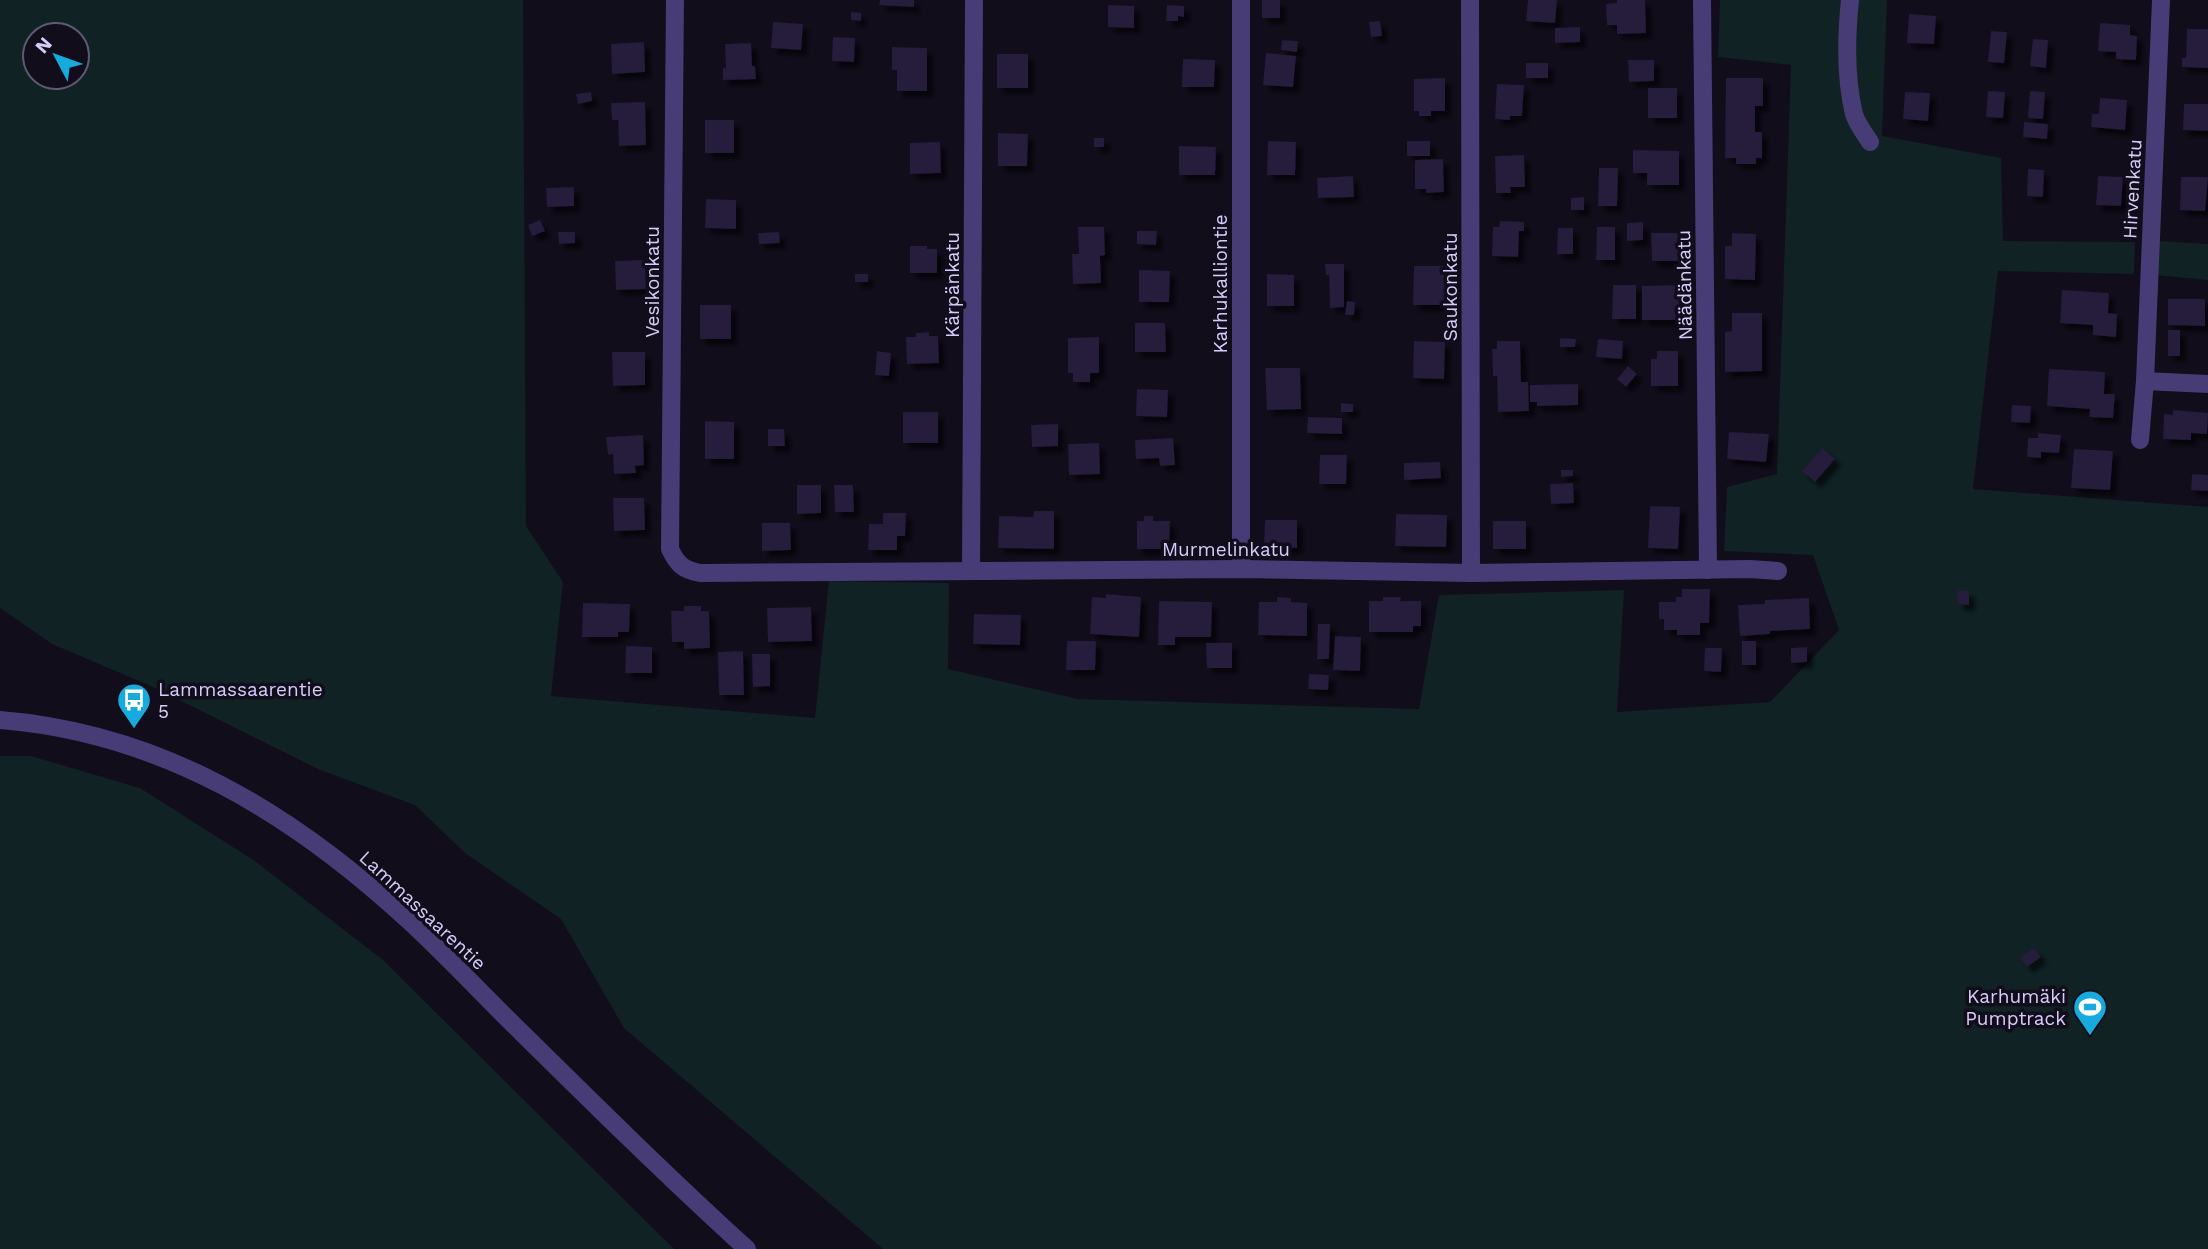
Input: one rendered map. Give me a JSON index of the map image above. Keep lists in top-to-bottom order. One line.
{"streets":{"street":["Hirvenkatu","Vesikonkatu","Karhukalliontie","Kärpänkatu","Näädänkatu","Saukonkatu","Murmelinkatu","Lammassaarentie"]},"crossings":[["Vesikonkatu","Murmelinkatu"],["Karhukalliontie","Murmelinkatu"],["Kärpänkatu","Murmelinkatu"],["Näädänkatu","Murmelinkatu"],["Saukonkatu","Murmelinkatu"]],"places":{"bus stop":["Lammassaarentie 5"],"sports":["Karhumäki Pumptrack"]},"north":"top left"}
